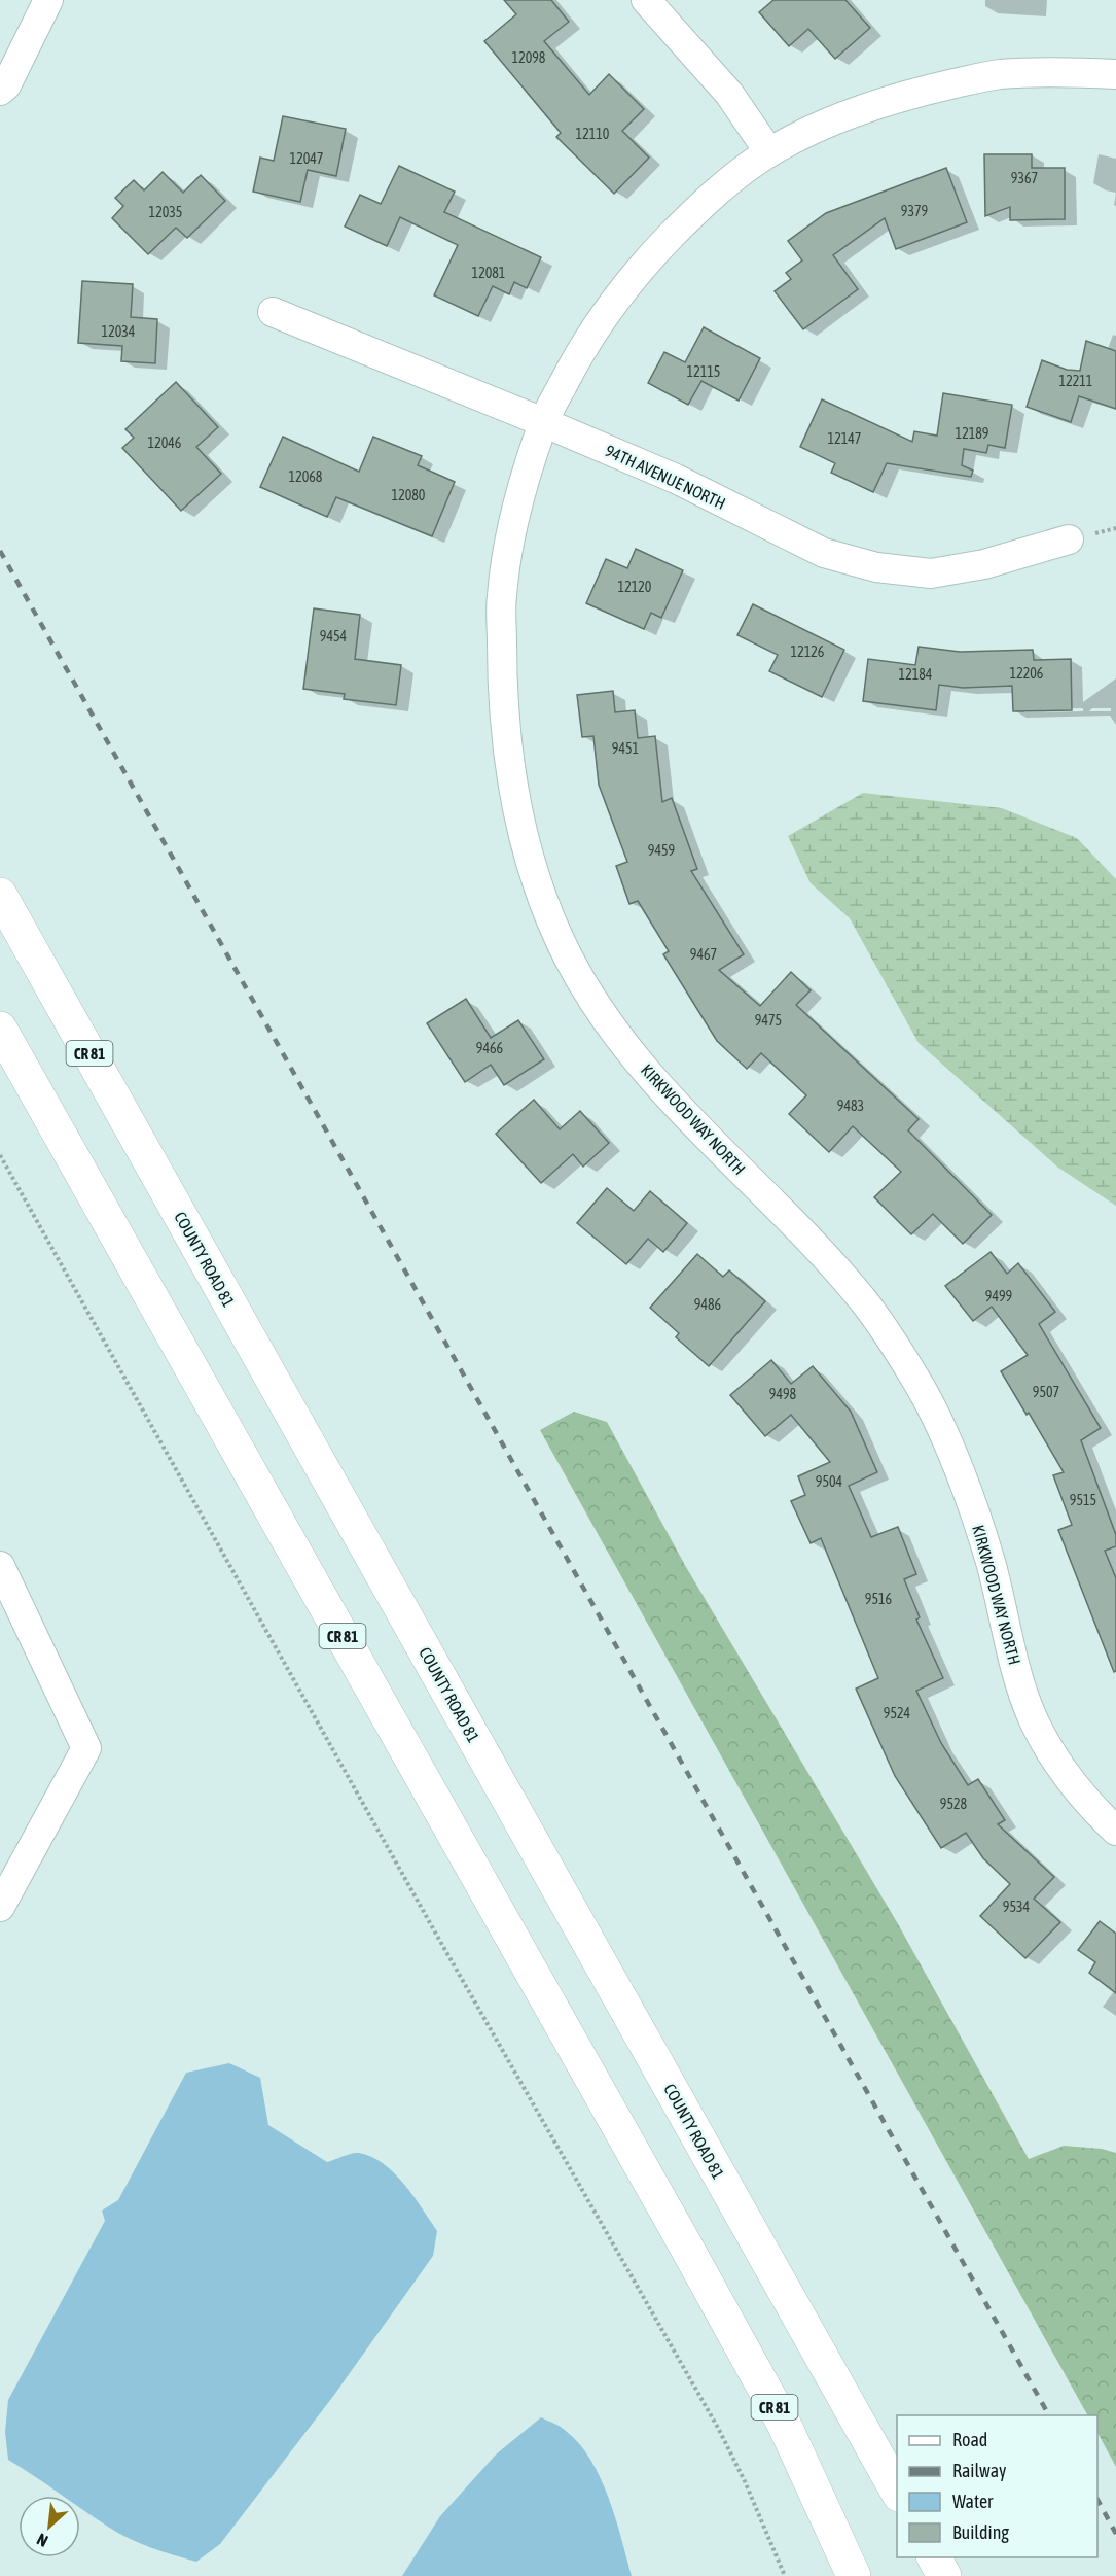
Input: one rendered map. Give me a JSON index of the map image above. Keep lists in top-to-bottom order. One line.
{"streets":{"highway":["CR 81","COUNTY ROAD 81"],"street":["94TH AVENUE NORTH","KIRKWOOD WAY NORTH"]},"crossings":[["94TH AVENUE NORTH","KIRKWOOD WAY NORTH"]],"house_numbers":["12098","12110","12047","9367","9379","12035","12081","12034","12115","12211","12189","12147","12046","12068","12080","12120","9454","12126","12206","12184","9451","9459","9467","9475","9466","9483","9499","9486","9507","9498","9504","9515","9516","9524","9528","9534"],"legend":["Road","Railway","Water","Building"],"north":"bottom left"}
